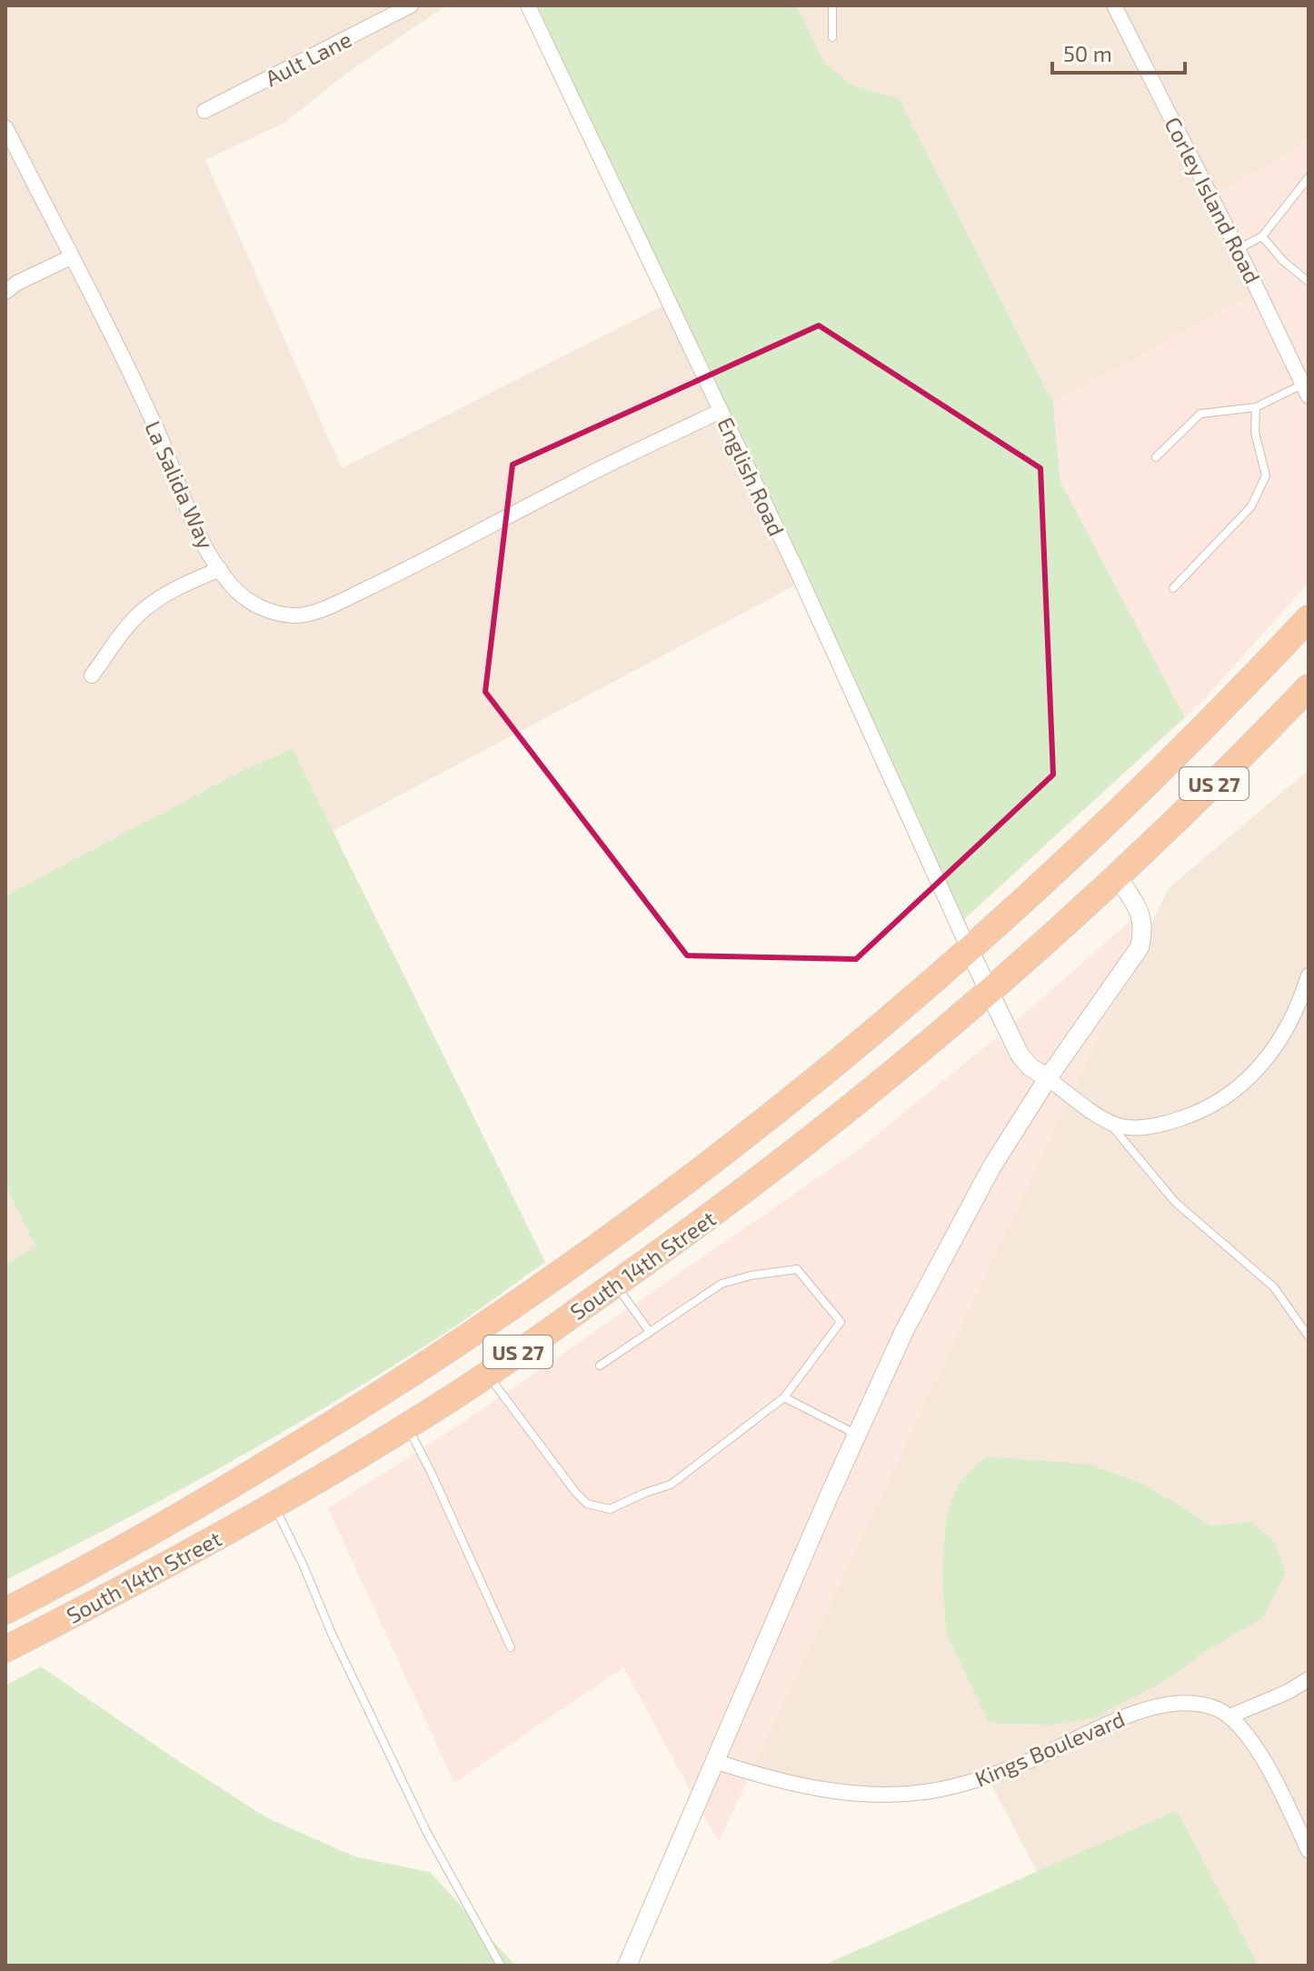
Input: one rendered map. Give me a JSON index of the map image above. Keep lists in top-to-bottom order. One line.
{"streets":{"highway":["US 27","South 14th Street"],"street":["Ault Lane","Corley Island Road","English Road","La Salida Way","Kings Boulevard"]},"crossings":[["English Road","La Salida Way"],["English Road","US 27"],["English Road","South 14th Street"],["US 27","South 14th Street"]],"scale_bar":"50 m"}
